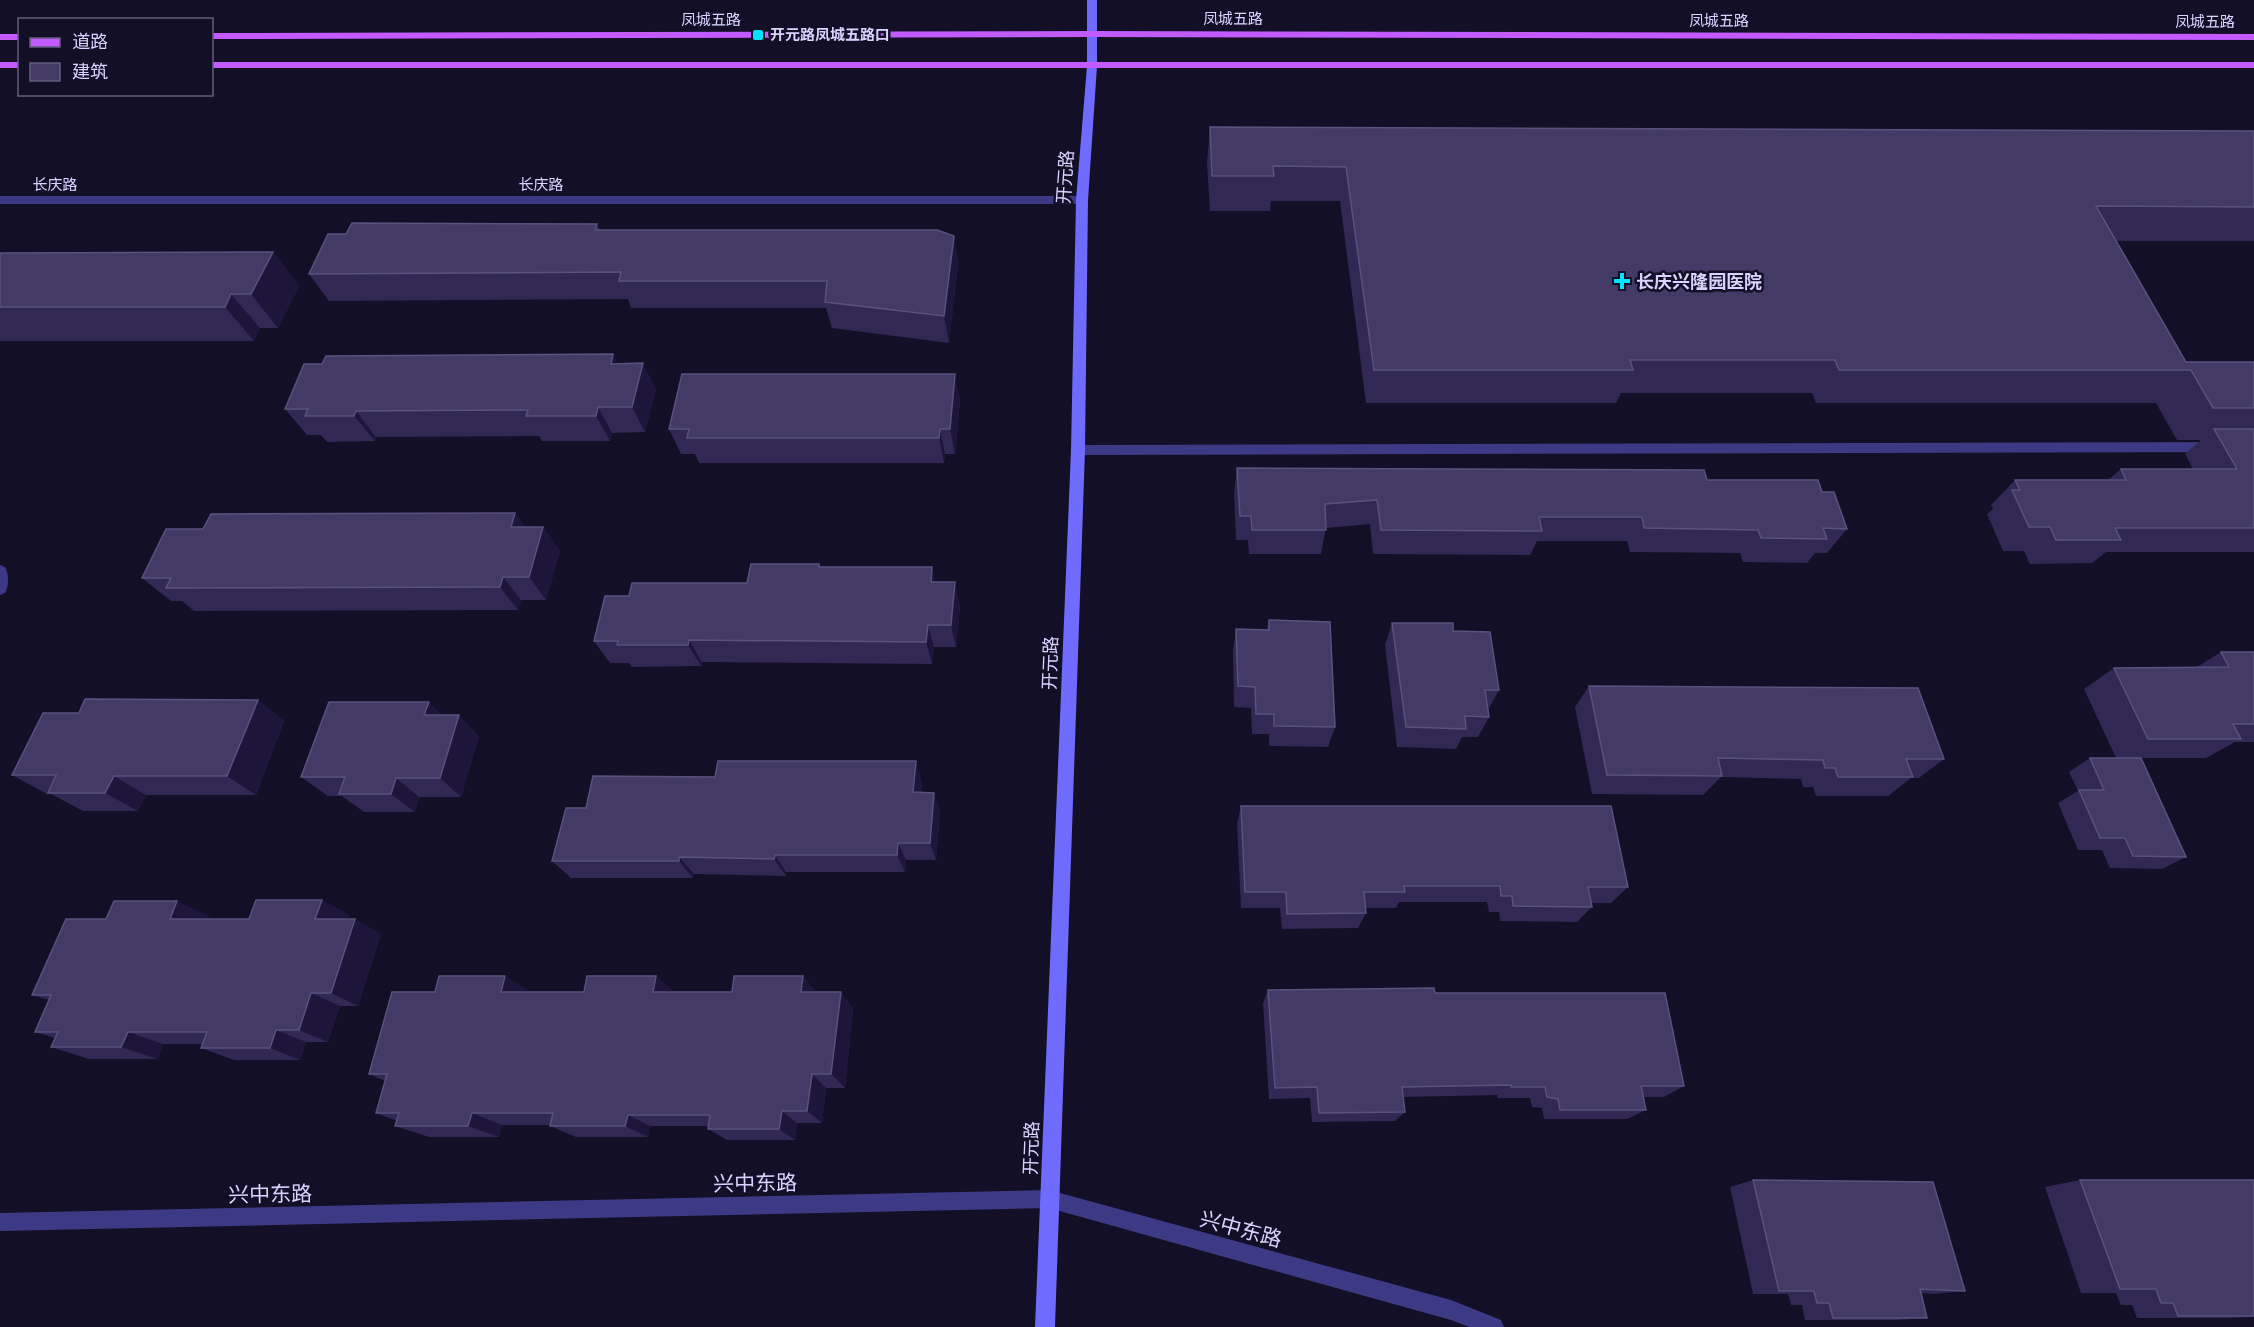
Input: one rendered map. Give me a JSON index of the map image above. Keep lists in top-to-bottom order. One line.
{"streets":{"main road":["凤城五路"],"street":["开元路","长庆路","兴中东路"]},"crossings":[["凤城五路","开元路"],["开元路","长庆路"],["开元路","兴中东路"]],"places":{"transit":["开元路凤城五路口"],"health":["长庆兴隆园医院"]},"legend":["道路","建筑"]}
